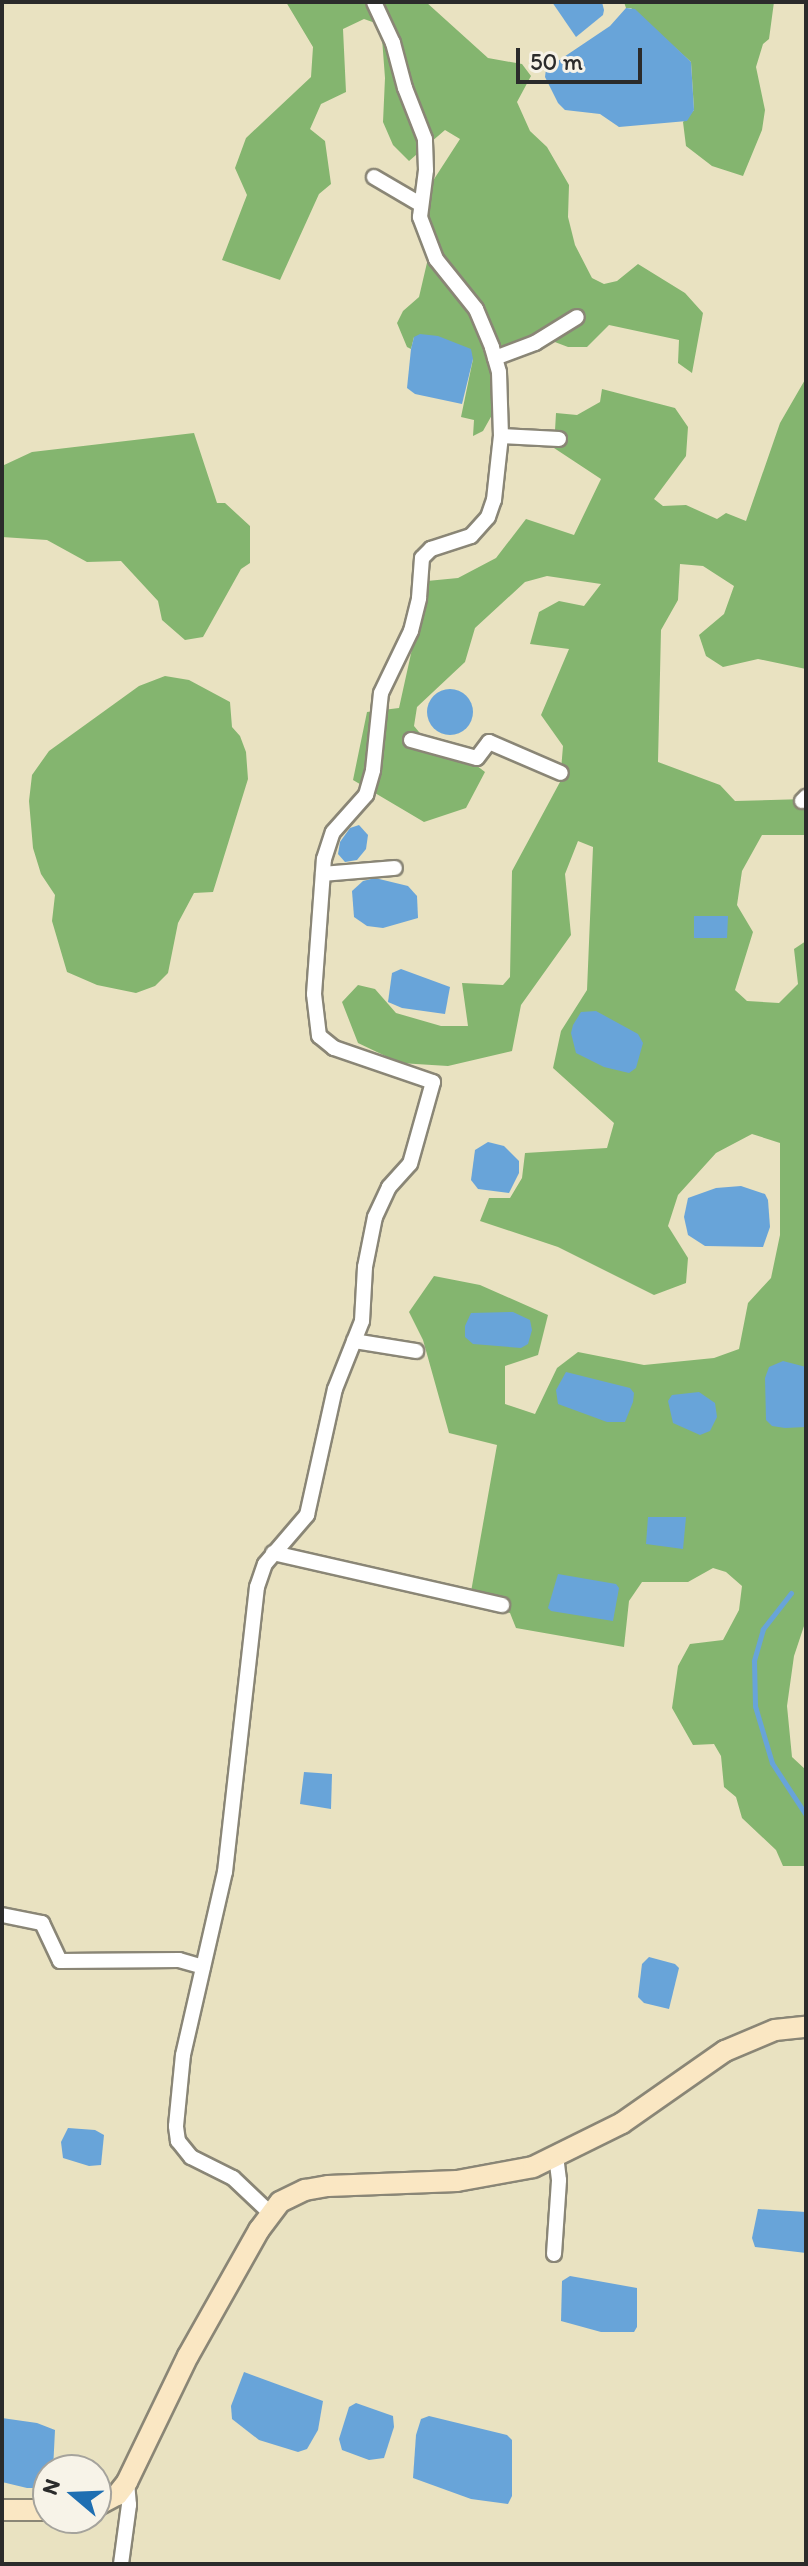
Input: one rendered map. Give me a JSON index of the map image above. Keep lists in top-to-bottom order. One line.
{"scale_bar":"50 m","north":"left"}
